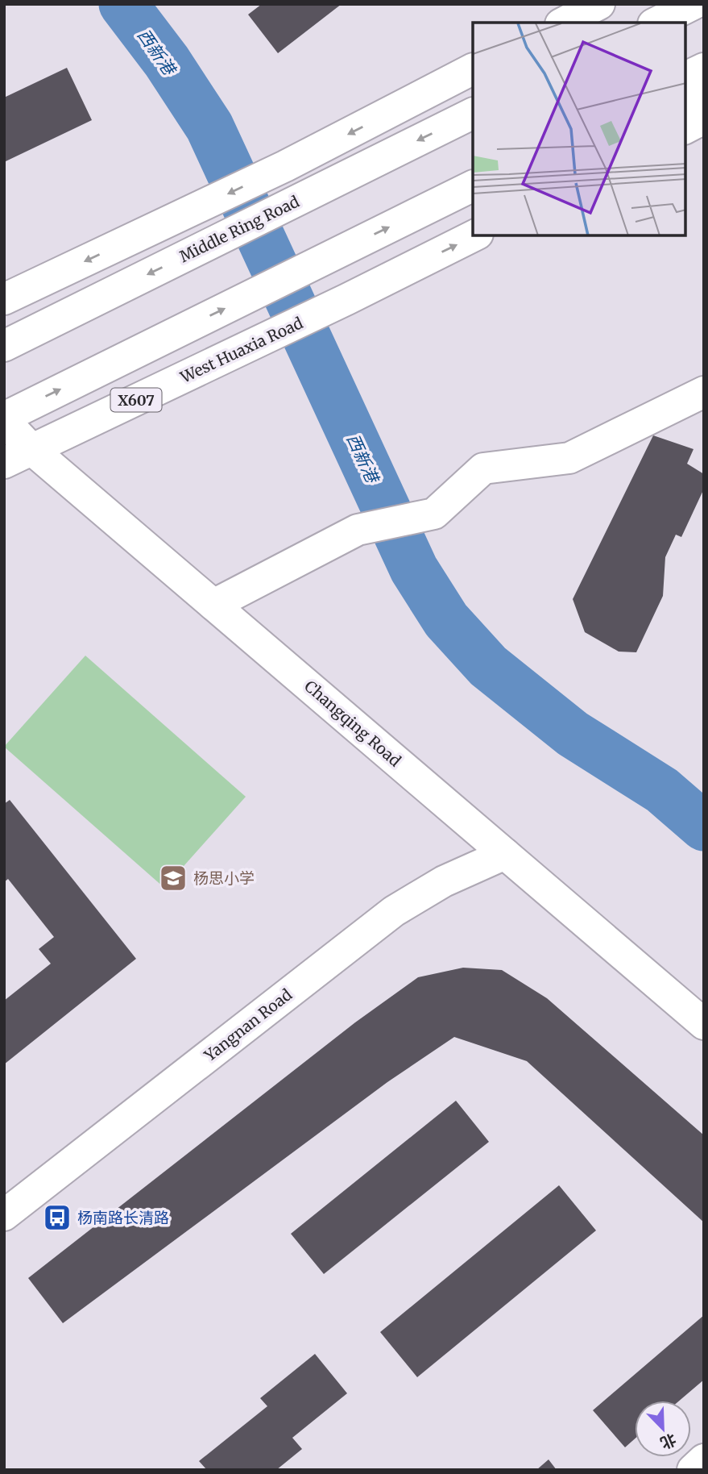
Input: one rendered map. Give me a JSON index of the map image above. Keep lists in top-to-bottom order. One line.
{"streets":{"main road":["Middle Ring Road","West Huaxia Road","X607","Changqing Road","Yangnan Road"]},"crossings":[["West Huaxia Road","Changqing Road"],["Changqing Road","Yangnan Road"]],"water":["西新港"],"places":{"school or university":["杨思小学"],"bus stop":["杨南路长清路"]},"north":"bottom right"}
